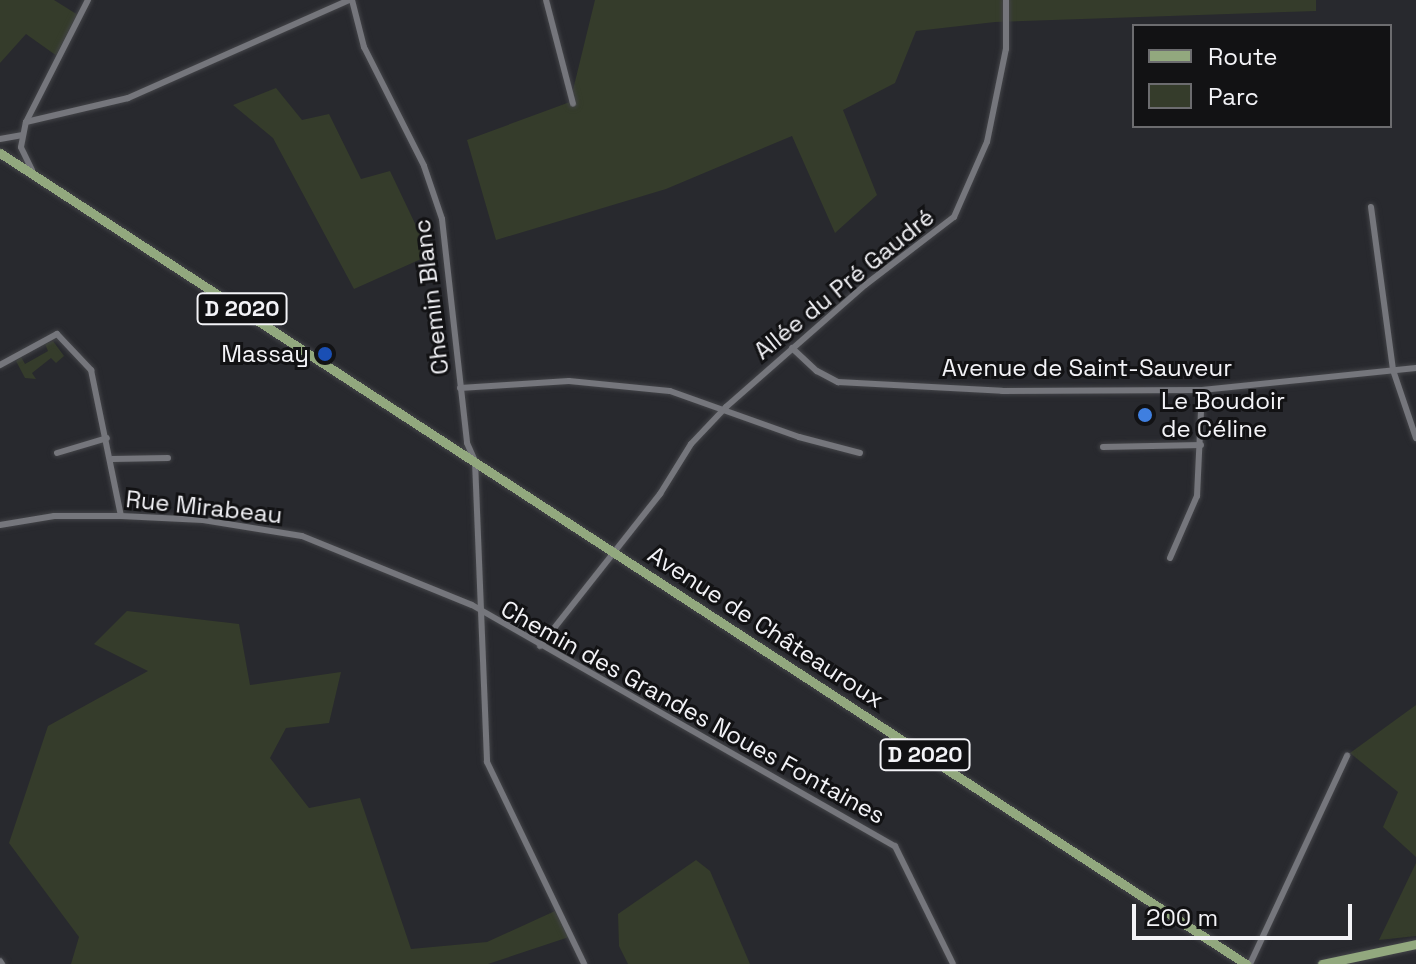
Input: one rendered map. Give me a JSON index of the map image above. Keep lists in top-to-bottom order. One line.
{"streets":{"main road":["D 2020","Avenue de Châteauroux"],"street":["Allée du Pré Gaudré","Chemin Blanc","Avenue de Saint-Sauveur","Rue Mirabeau","Chemin des Grandes Noues Fontaines"]},"crossings":[["Allée du Pré Gaudré","Avenue de Saint-Sauveur"],["Allée du Pré Gaudré","Avenue de Châteauroux"],["Allée du Pré Gaudré","Chemin des Grandes Noues Fontaines"],["Chemin Blanc","D 2020"],["Chemin Blanc","Rue Mirabeau"],["Chemin Blanc","Avenue de Châteauroux"],["Chemin Blanc","Chemin des Grandes Noues Fontaines"],["D 2020","Avenue de Châteauroux"],["Rue Mirabeau","Chemin des Grandes Noues Fontaines"]],"places":["Massay","Le Boudoir de Céline"],"legend":["Route","Parc"],"scale_bar":"200 m"}
